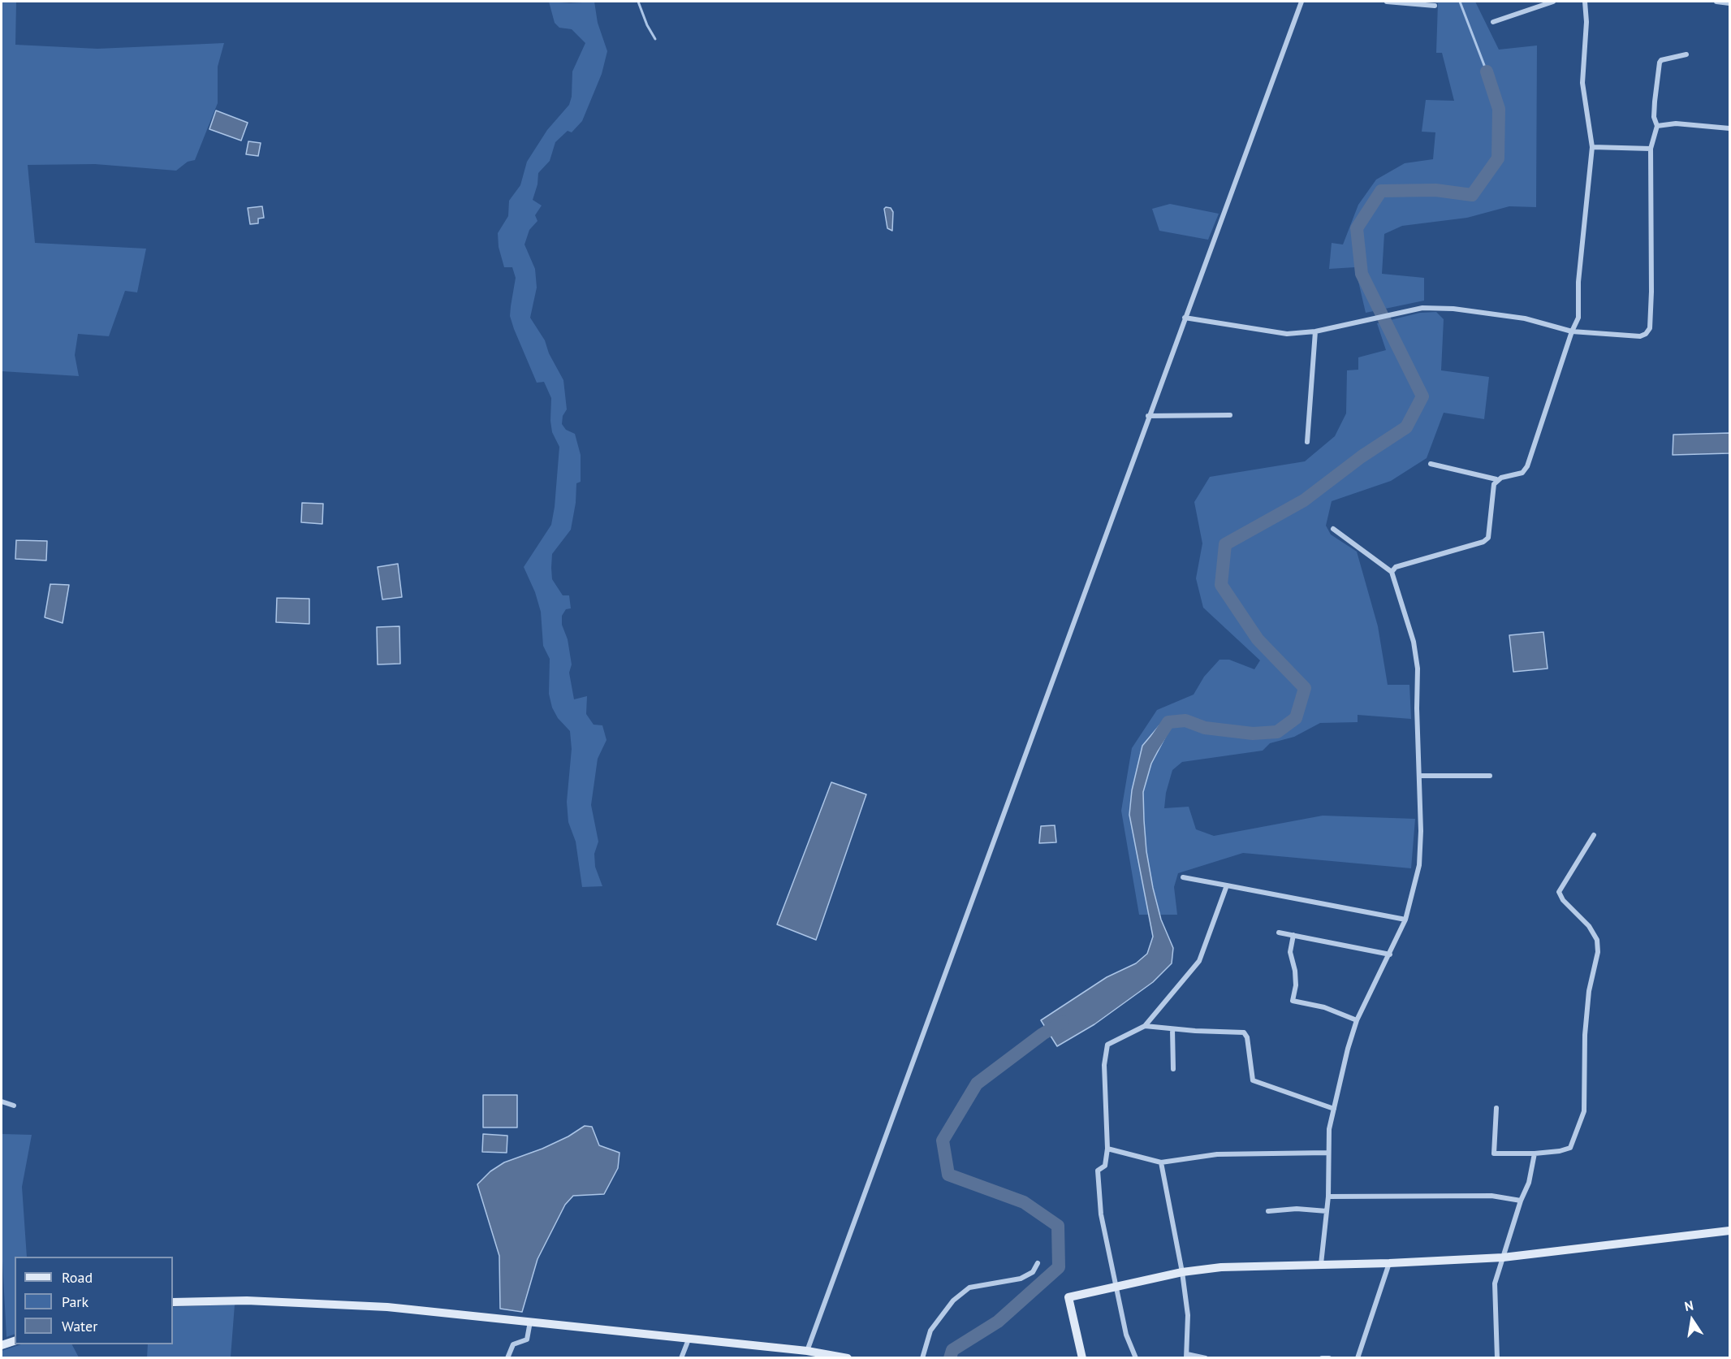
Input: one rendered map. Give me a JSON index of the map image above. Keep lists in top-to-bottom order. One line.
{"legend":["Road","Park","Water"],"north":"top"}
